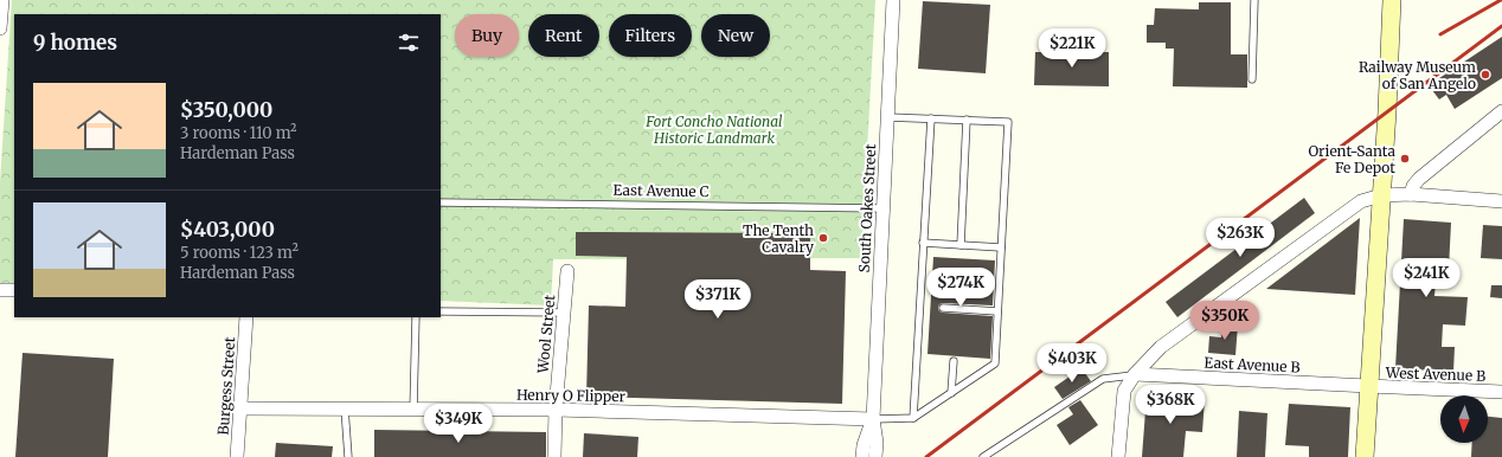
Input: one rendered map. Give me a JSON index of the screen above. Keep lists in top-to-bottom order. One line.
{"streets":{"street":["South Oakes Street","Wool Street","East Avenue B","West Avenue B","Burgess Street","Henry O Flipper"],"lane":["East Avenue C"]},"crossings":[["East Avenue C","South Oakes Street"],["South Oakes Street","Henry O Flipper"],["Wool Street","Henry O Flipper"],["East Avenue B","West Avenue B"],["Burgess Street","Henry O Flipper"]],"parks":["Fort Concho National Historic Landmark"],"places":["Railway Museum of San Angelo","Orient-Santa Fe Depot","The Tenth Cavalry"],"north":"bottom","page":{"chip":["Buy","Rent","Filters","New"],"heading":"9 homes","price":["$221K","$263K","$241K","$274K","$371K","$350K","$403K","$368K","$349K"],"list":[{"name":"$350,000","note":"3 rooms · 110 m² · Hardeman Pass"},{"name":"$403,000","note":"5 rooms · 123 m² · Hardeman Pass"}]}}
